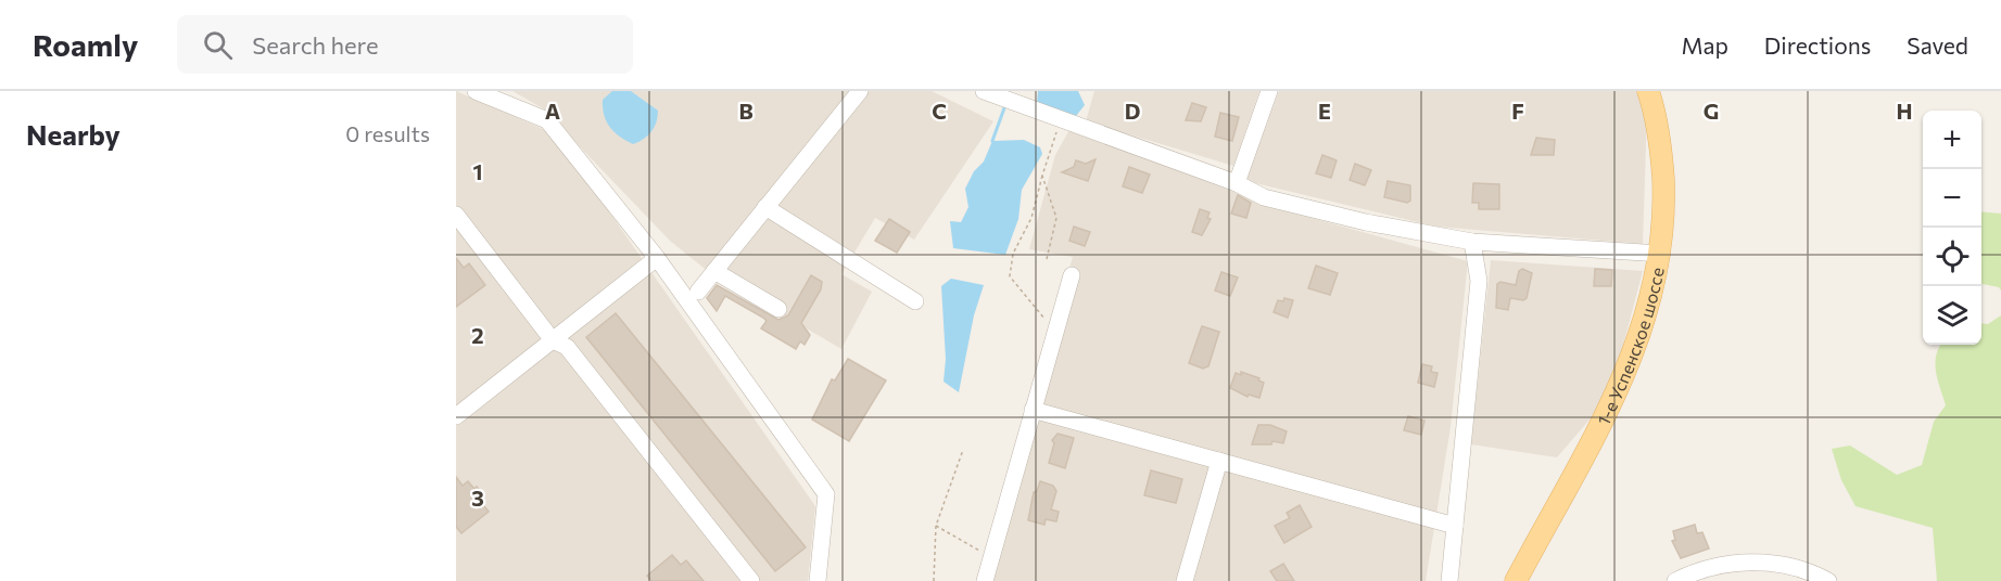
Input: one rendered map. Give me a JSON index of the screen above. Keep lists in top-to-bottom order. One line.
{"streets":{"main road":["1-е Успенское шоссе"]},"page":{"header":"Roamly","search":"Search here","nav":["Map","Directions","Saved"],"heading":["Nearby","0 results"],"map_buttons":["+","−"]},"grid":{"columns":["A","B","C","D","E","F","G","H"],"rows":["1","2","3"]}}
